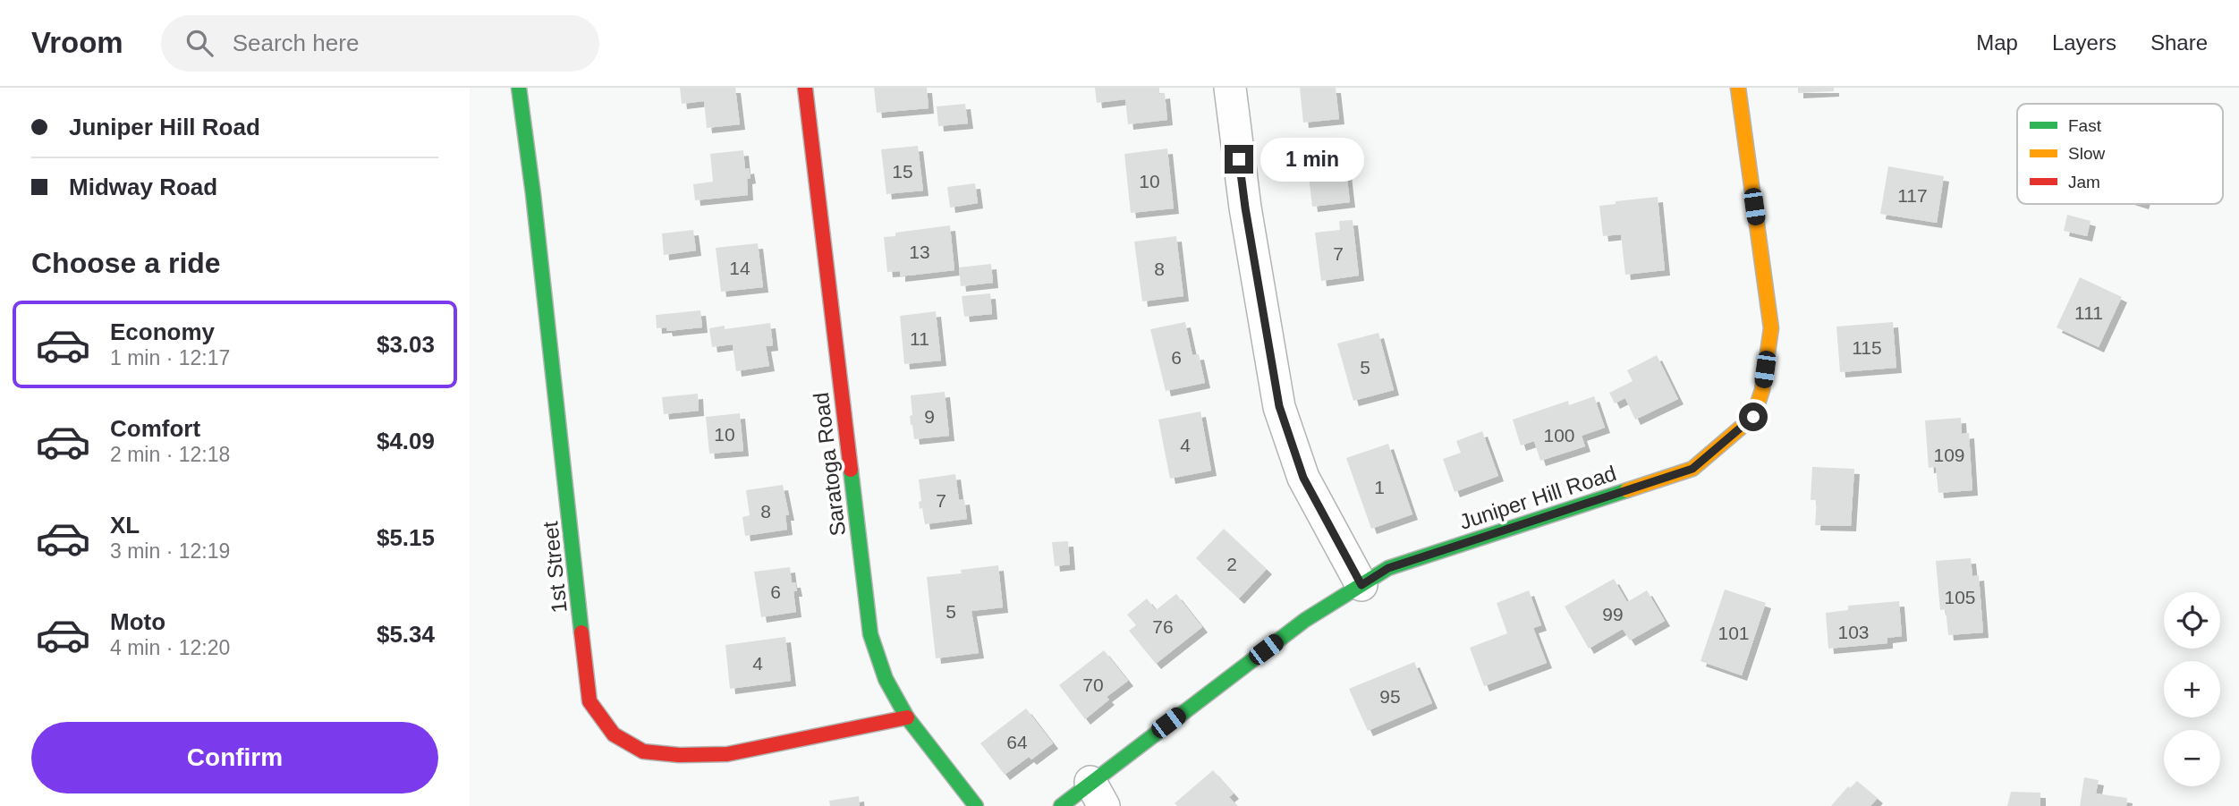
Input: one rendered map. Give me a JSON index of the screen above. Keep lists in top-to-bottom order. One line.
{"streets":{"street":["Saratoga Road","Juniper Hill Road","1st Street"]},"crossings":[["Saratoga Road","1st Street"]],"house_numbers":["15","10","117","13","7","14","8","111","11","115","6","5","9","10","100","4","109","1","7","8","2","6","105","5","99","76","103","101","4","70","95","64"],"legend":["Fast","Slow","Jam"],"page":{"header":"Vroom","search":"Search here","nav":["Map","Layers","Share"],"banner":["Juniper Hill Road","Midway Road"],"bubble":"1 min","heading":"Choose a ride","list":[{"name":"Economy","note":"1 min · 12:17","value":"$3.03"},{"name":"Comfort","note":"2 min · 12:18","value":"$4.09"},{"name":"XL","note":"3 min · 12:19","value":"$5.15"},{"name":"Moto","note":"4 min · 12:20","value":"$5.34"}],"map_buttons":["+","−"],"buttons":"Confirm"}}
